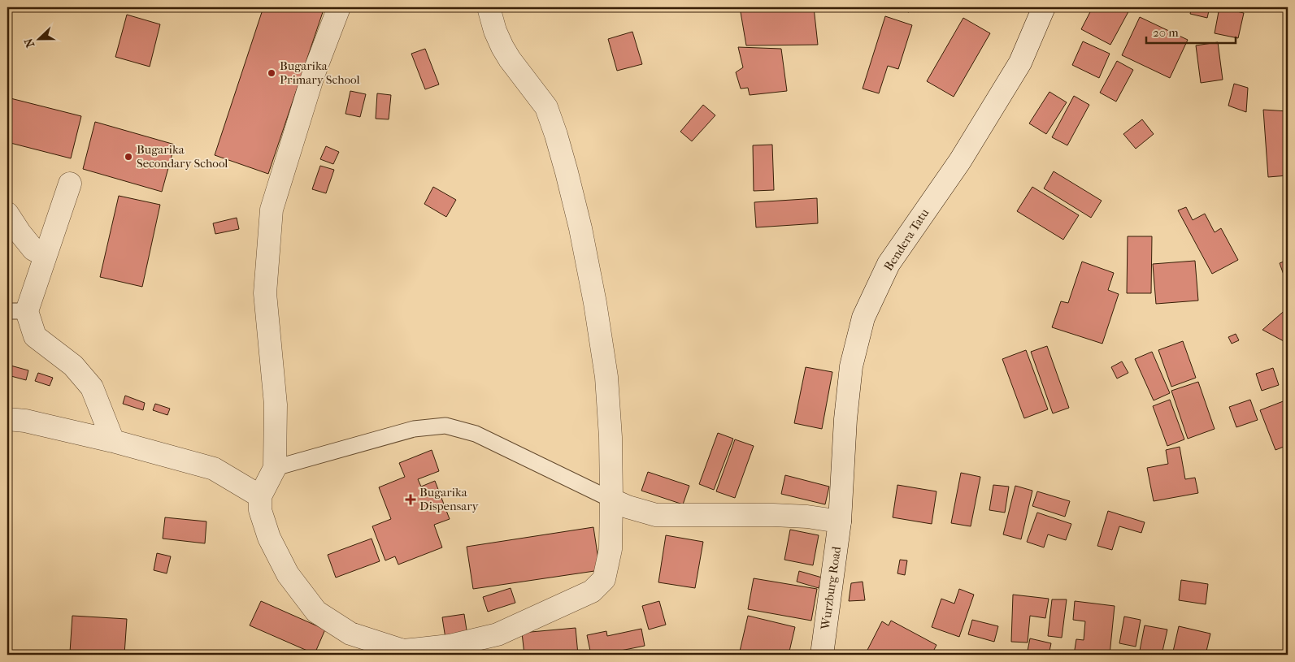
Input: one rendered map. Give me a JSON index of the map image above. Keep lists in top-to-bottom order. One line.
{"streets":{"street":["Bendera Tatu","Wurzburg Road"]},"crossings":[["Bendera Tatu","Wurzburg Road"]],"places":{"other":["Bugarika Primary School","Bugarika Secondary School"],"health":["Bugarika Dispensary"]},"scale_bar":"20 m","north":"left"}
